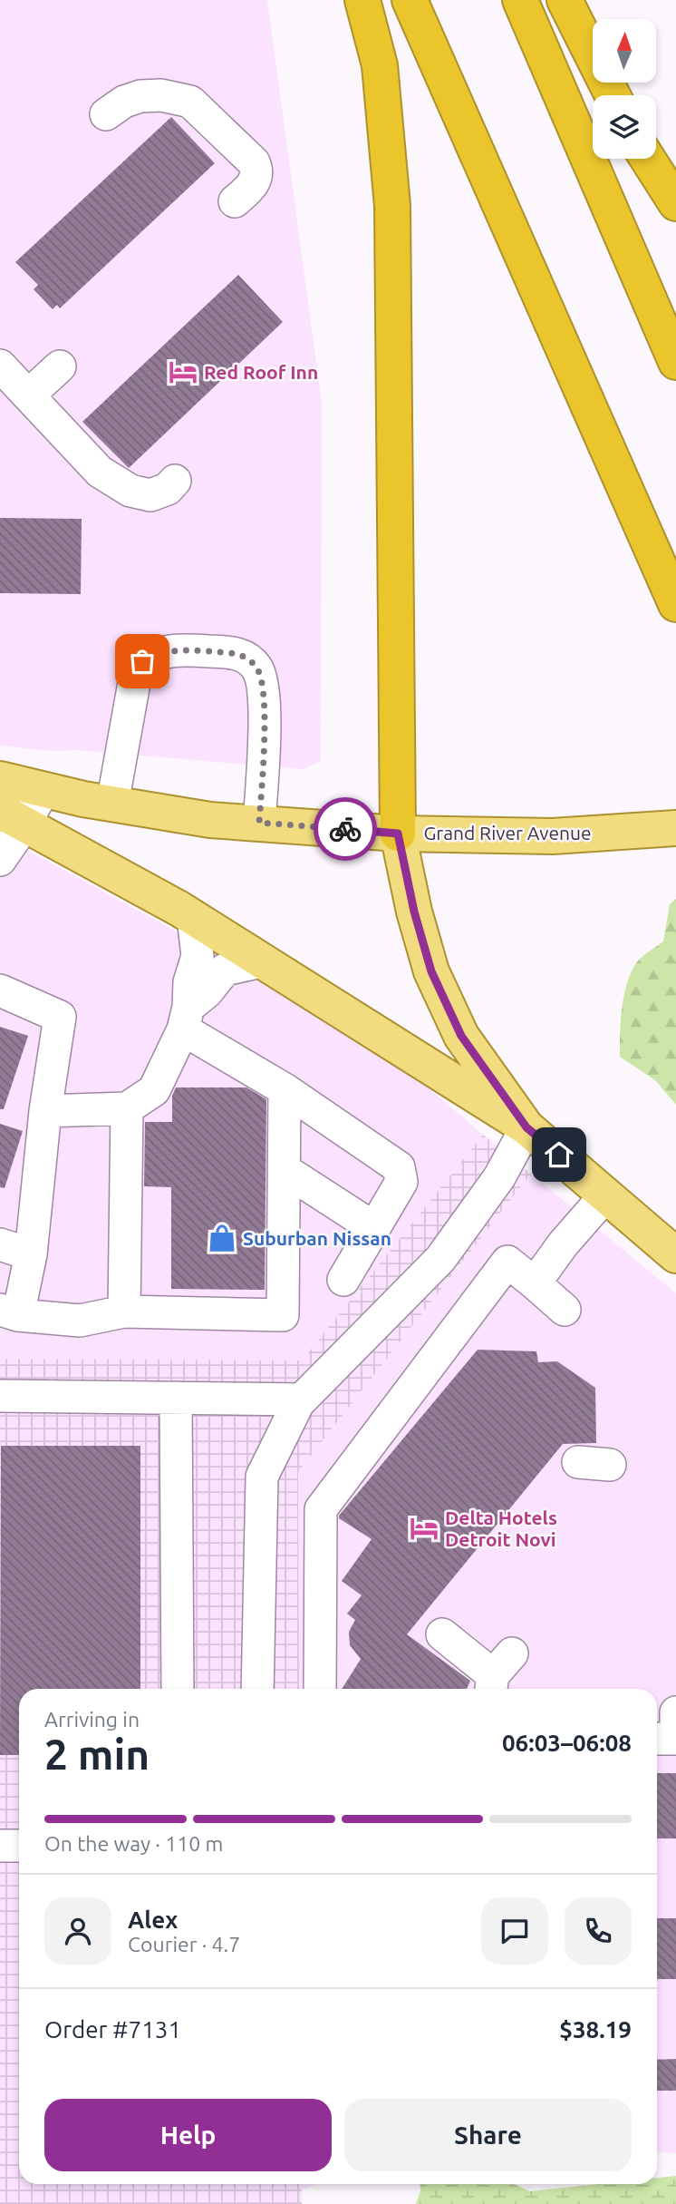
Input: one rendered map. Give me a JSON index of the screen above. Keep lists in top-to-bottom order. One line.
{"streets":{"main road":["Grand River Avenue"]},"places":{"hotel":["Red Roof Inn","Delta Hotels Detroit Novi"],"shop":["Suburban Nissan"]},"north":"top","page":{"heading":["2 min","Arriving in","06:03–06:08"],"panel":["Alex","Courier · 4.7","Order #7131","$38.19"],"bar":"On the way · 110 m","buttons":["Help","Share"]}}
